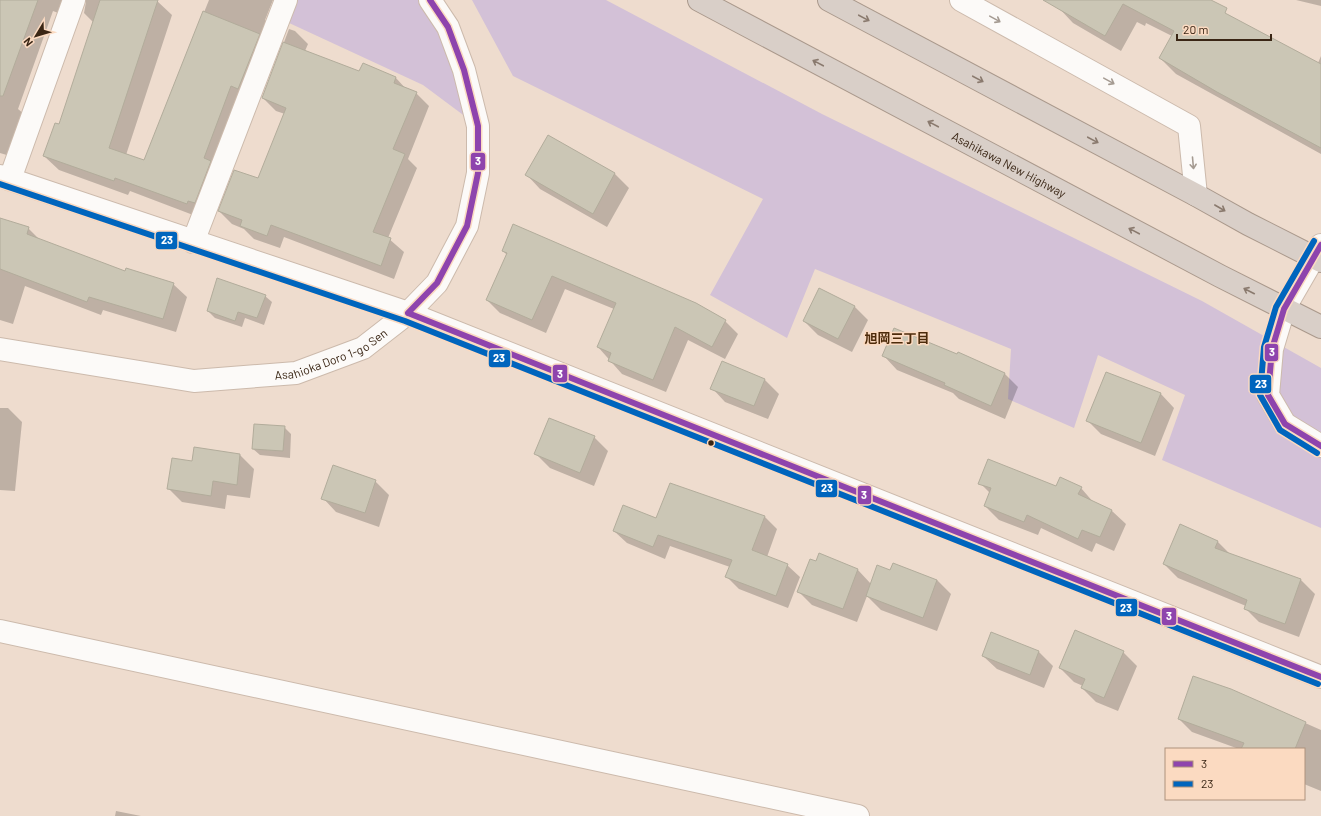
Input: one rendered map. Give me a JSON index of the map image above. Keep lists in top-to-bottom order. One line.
{"streets":{"highway":["Asahikawa New Highway"],"street":["Asahioka Doro 1-go Sen"]},"districts":["旭岡三丁目"],"lines":["transit line 3","transit line 23"],"legend":["3","23"],"scale_bar":"20 m","north":"bottom left"}
